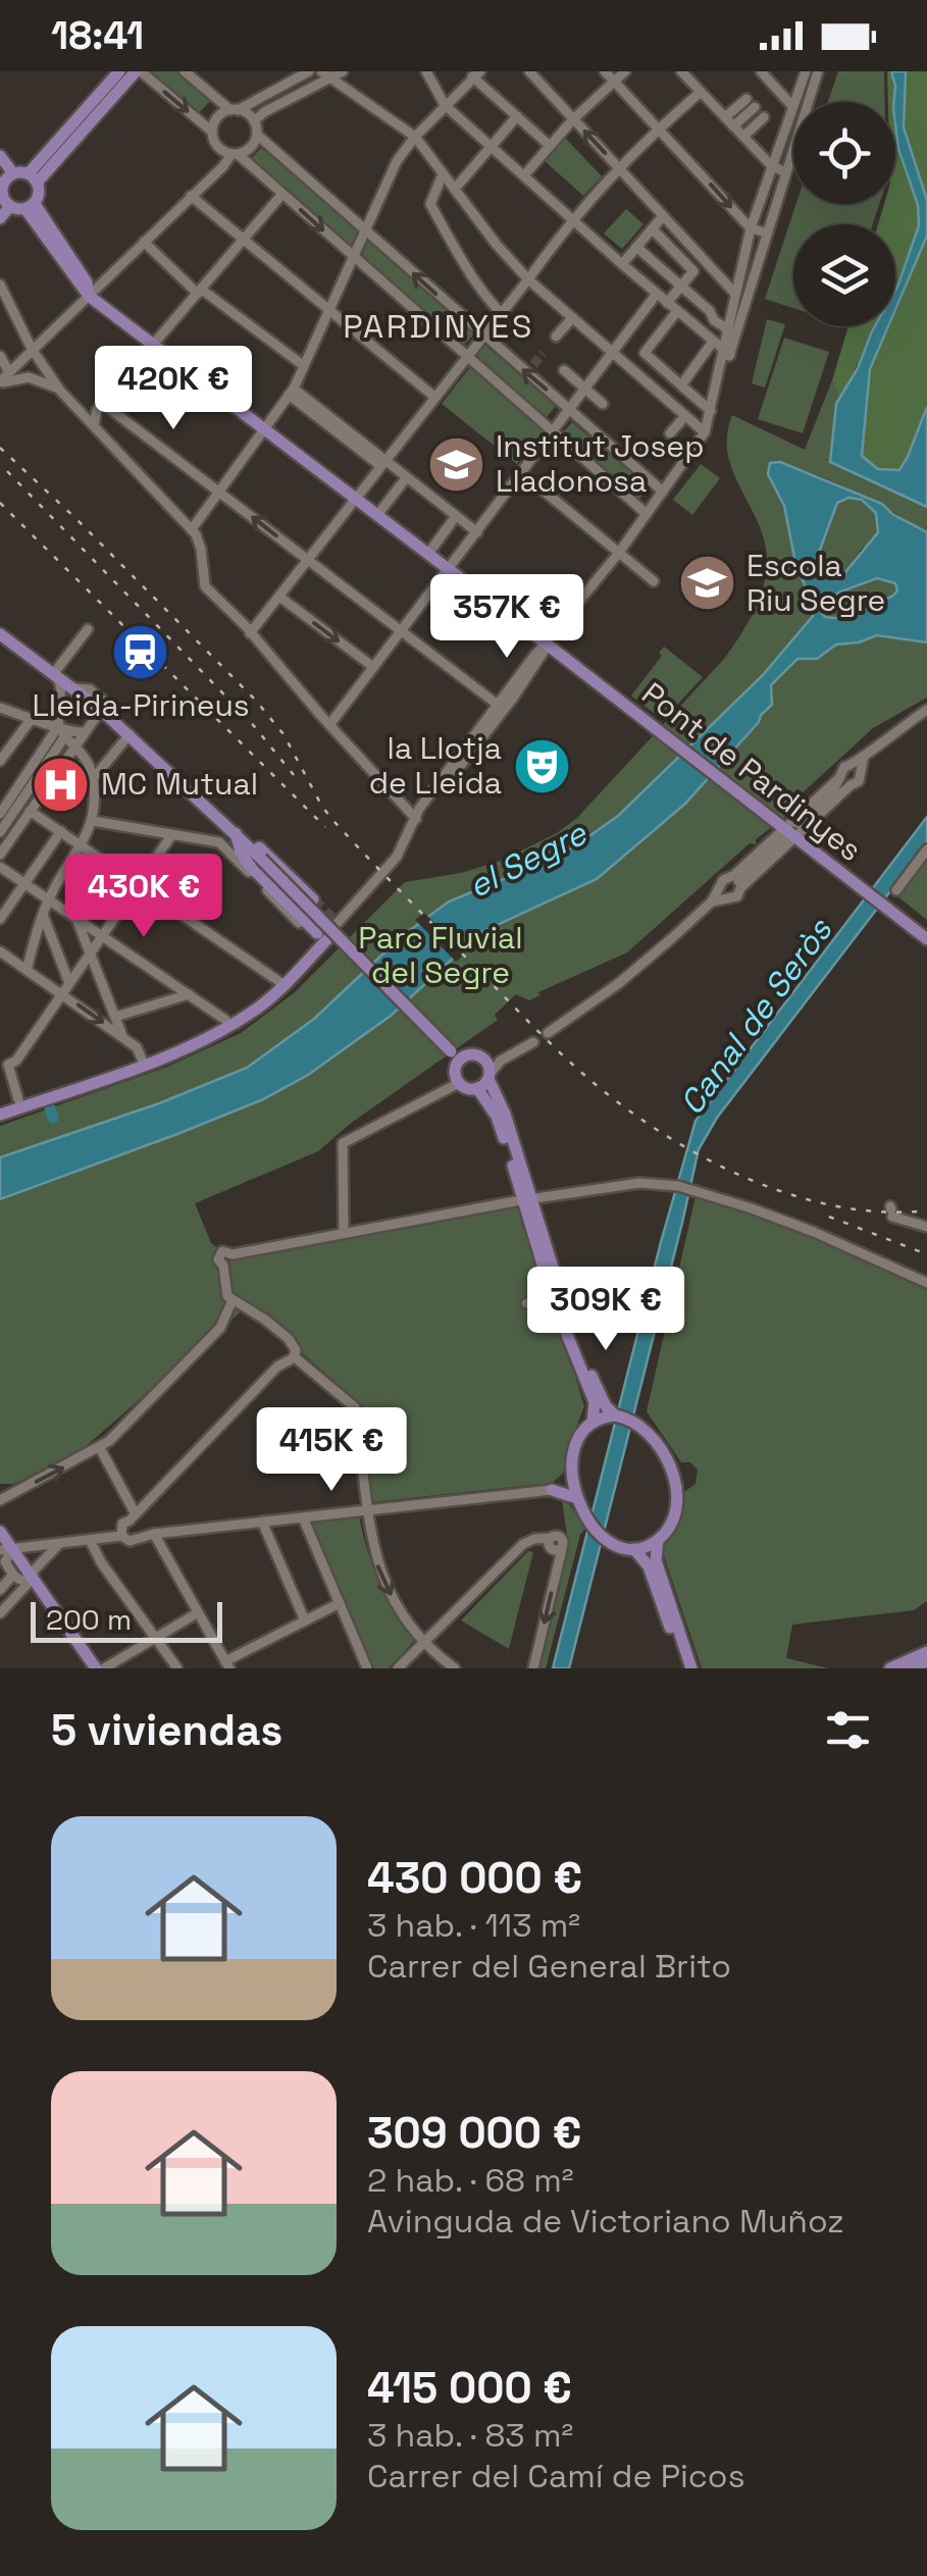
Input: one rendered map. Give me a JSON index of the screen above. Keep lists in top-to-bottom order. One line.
{"streets":{"main road":["Pont de Pardinyes"]},"districts":["PARDINYES"],"water":["el Segre","Canal de Seròs"],"parks":["Parc Fluvial del Segre"],"places":{"school or university":["Institut Josep Lladonosa","Escola Riu Segre"],"station":["Lleida-Pirineus"],"theatre":["la Llotja de Lleida"],"hospital":["MC Mutual"]},"scale_bar":"200 m","page":{"status":"18:41","price":["420K €","357K €","430K €","309K €","415K €"],"scale":"200 m","heading":"5 viviendas","list":[{"name":"430 000 €","note":"3 hab. · 113 m² · Carrer del General Brito"},{"name":"309 000 €","note":"2 hab. · 68 m² · Avinguda de Victoriano Muñoz"},{"name":"415 000 €","note":"3 hab. · 83 m² · Carrer del Camí de Picos"}]}}
